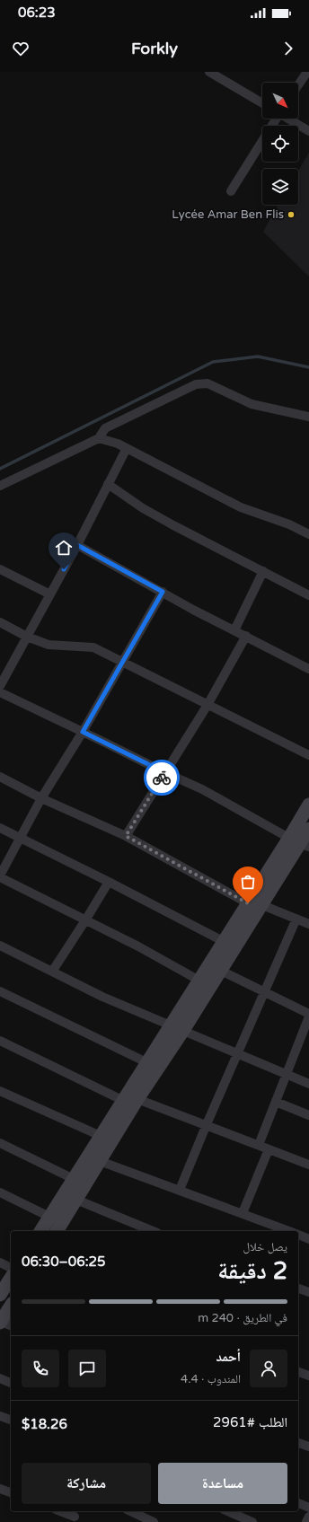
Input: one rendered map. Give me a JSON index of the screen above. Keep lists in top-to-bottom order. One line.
{"places":["Lycée Amar Ben Flis"],"north":"bottom right","page":{"status":"06:23","header":"Forkly","heading":["2 دقيقة","يصل خلال","06:25–06:30"],"panel":["أحمد","المندوب · 4.4","الطلب #2961","$18.26"],"bar":"في الطريق · 240 m","buttons":["مساعدة","مشاركة"]}}
